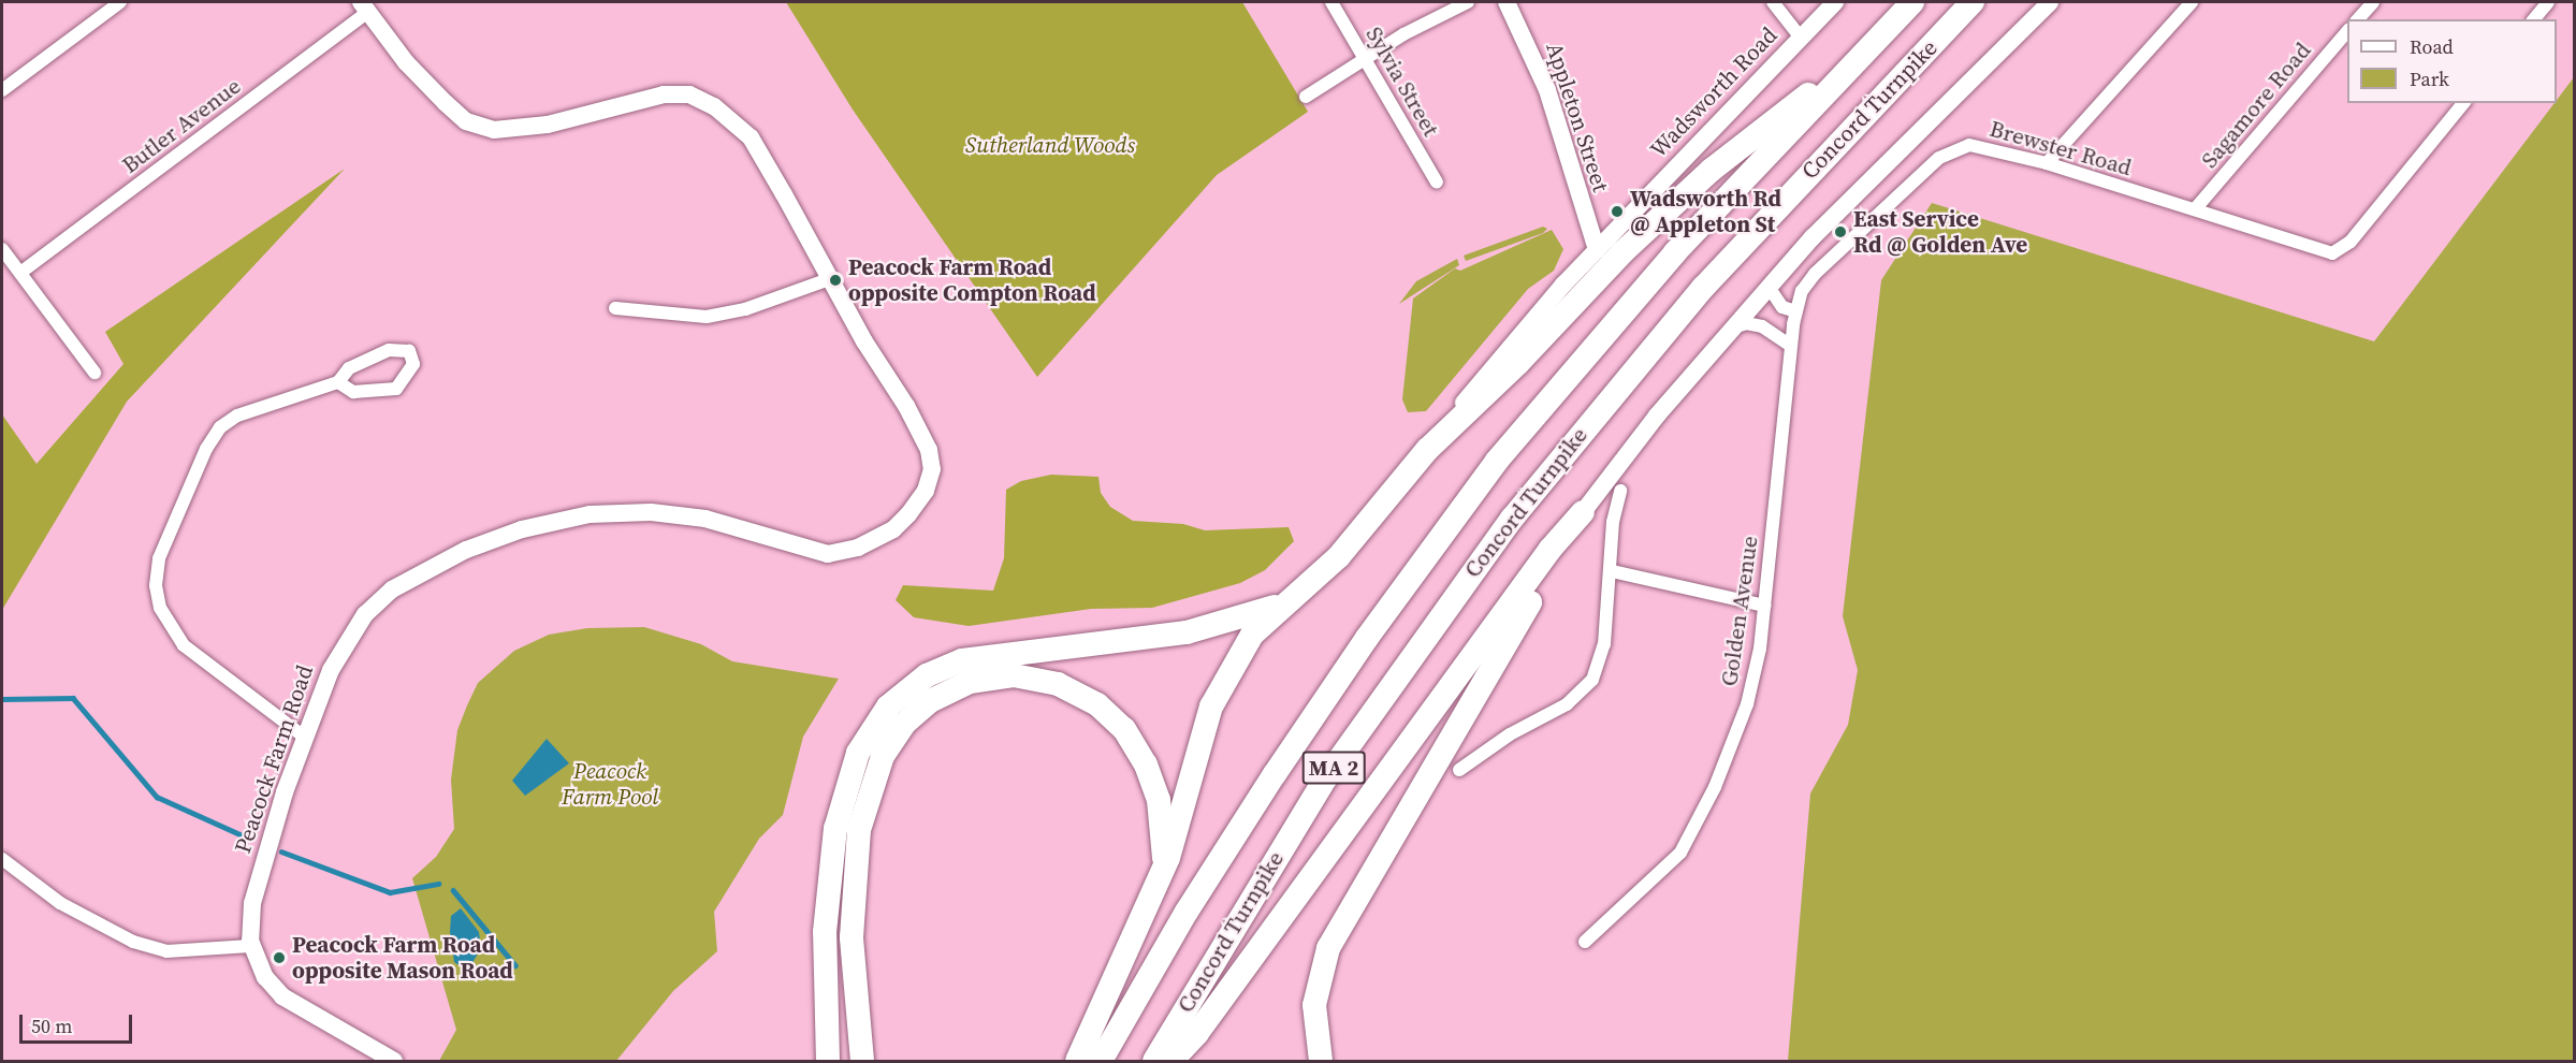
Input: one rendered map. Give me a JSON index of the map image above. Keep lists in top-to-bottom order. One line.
{"streets":{"highway":["Concord Turnpike","MA 2"],"street":["Sylvia Street","Wadsworth Road","Sagamore Road","Appleton Street","Butler Avenue","Brewster Road","Golden Avenue","Peacock Farm Road"]},"crossings":[["Wadsworth Road","Appleton Street"],["Sagamore Road","Brewster Road"],["Butler Avenue","Peacock Farm Road"],["Brewster Road","Golden Avenue"]],"parks":["Sutherland Woods","Peacock Farm Pool"],"places":["Wadsworth Rd @ Appleton St","East Service Rd @ Golden Ave","Peacock Farm Road opposite Compton Road","Peacock Farm Road opposite Mason Road"],"legend":["Road","Park"],"scale_bar":"50 m"}
